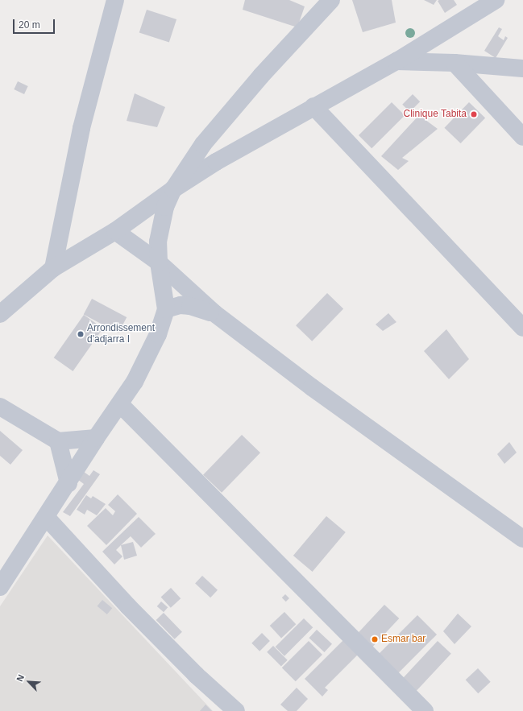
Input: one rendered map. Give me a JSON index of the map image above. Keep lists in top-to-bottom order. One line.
{"places":["Clinique Tabita","Arrondissement d'adjarra I","Esmar bar"],"scale_bar":"20 m","north":"top left"}
